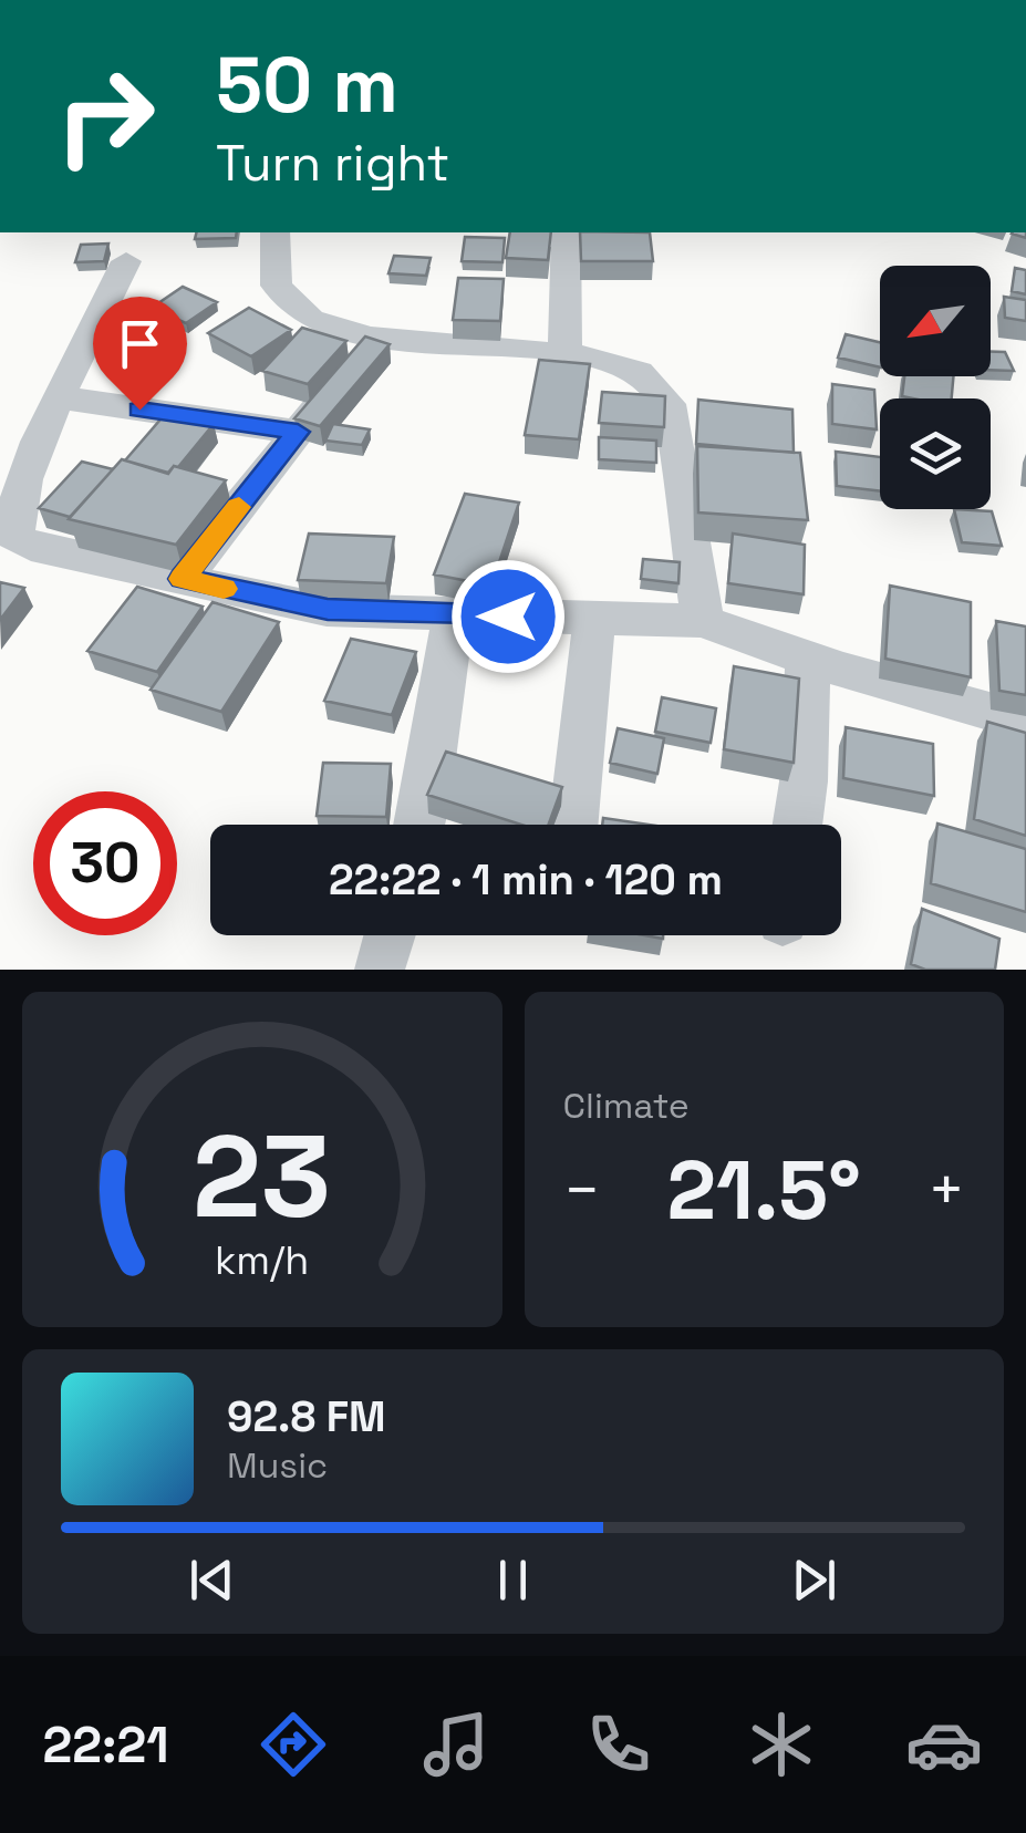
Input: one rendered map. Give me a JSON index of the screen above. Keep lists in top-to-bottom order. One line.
{"north":"bottom left","page":{"turn":["50 m","Turn right"],"limit":"30","trip":"22:22 · 1 min · 120 m","tile":"Climate","heat":["−","21.5°","+"],"song":["92.8 FM","Music"],"tabs":"22:21","gauge":["23","km/h"]}}
